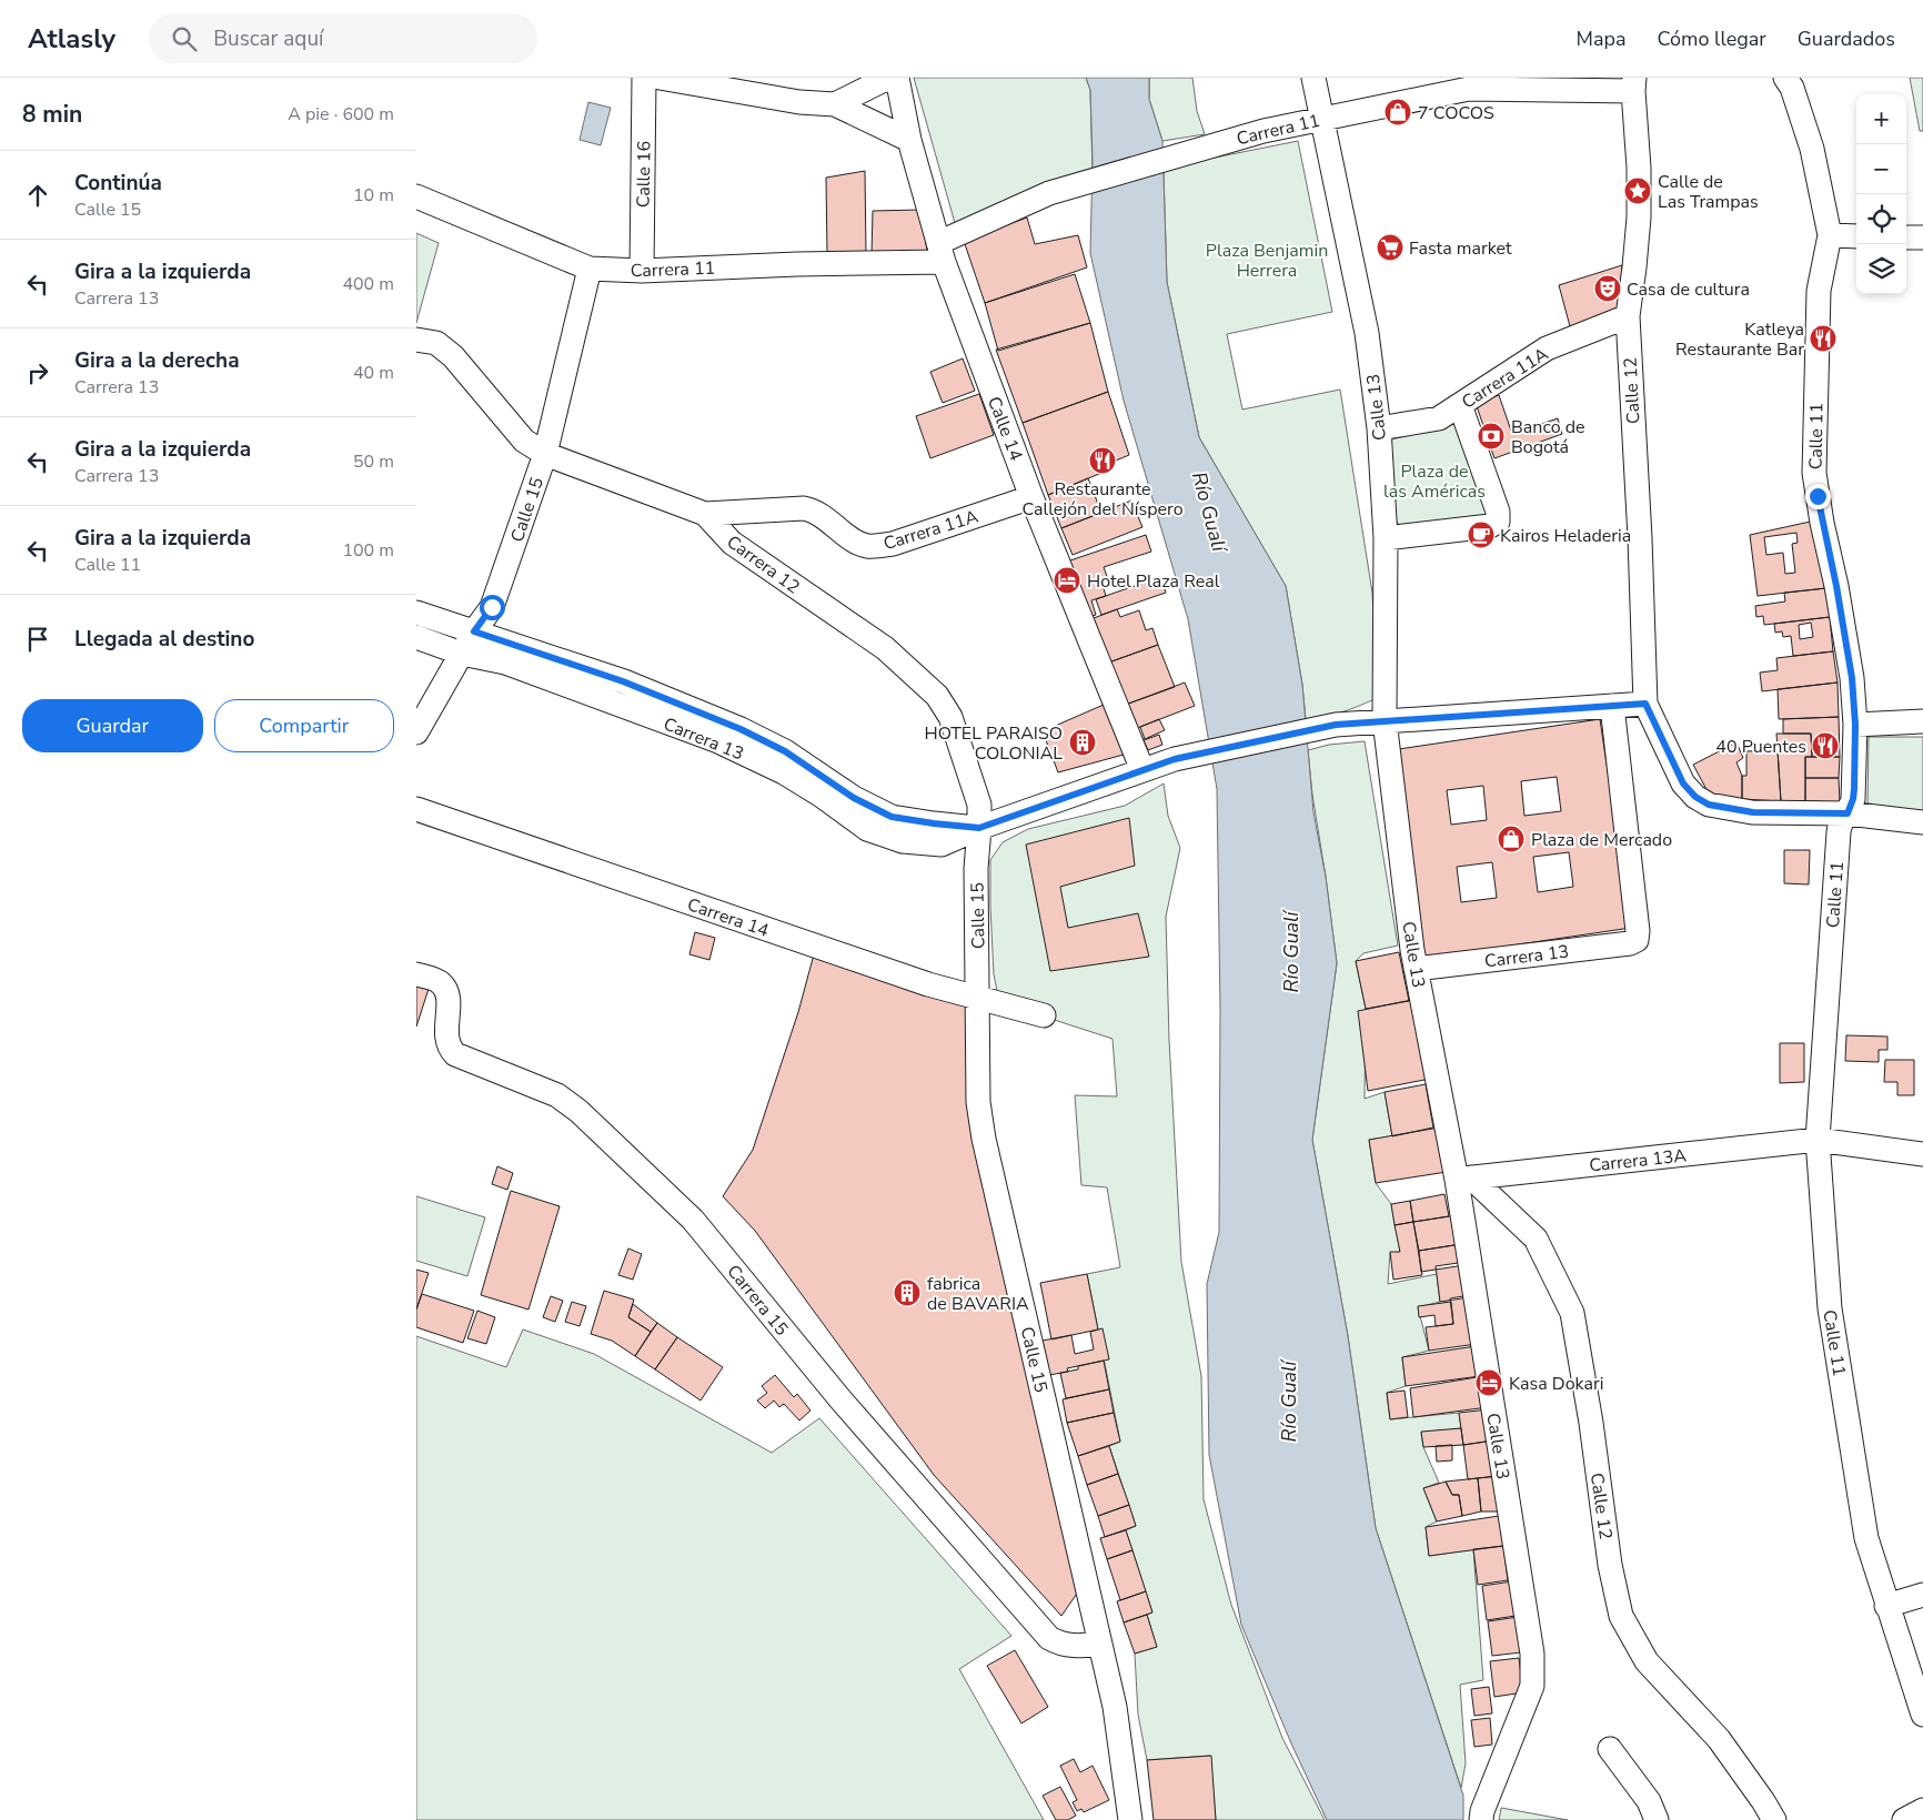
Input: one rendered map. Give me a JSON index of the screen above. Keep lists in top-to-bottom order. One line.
{"streets":{"street":["Carrera 11","Calle 16","Carrera 11A","Calle 12","Calle 13","Calle 14","Calle 11","Calle 15","Carrera 12","Carrera 13","Carrera 14","Carrera 13A","Carrera 15"]},"crossings":[["Carrera 11","Calle 16"],["Carrera 11","Calle 12"],["Carrera 11","Calle 13"],["Carrera 11","Calle 14"],["Carrera 11","Calle 15"],["Carrera 11A","Calle 12"],["Carrera 11A","Calle 13"],["Carrera 11A","Calle 14"],["Carrera 11A","Carrera 12"],["Calle 12","Calle 13"],["Calle 12","Carrera 13"],["Calle 12","Carrera 13A"],["Calle 13","Carrera 13"],["Calle 13","Carrera 13A"],["Calle 14","Carrera 13"],["Calle 11","Carrera 13A"],["Calle 15","Carrera 12"],["Calle 15","Carrera 13"],["Calle 15","Carrera 14"],["Calle 15","Carrera 15"],["Carrera 12","Carrera 13"]],"water":["Río Gualí"],"parks":["Plaza Benjamin Herrera","Plaza de las Américas"],"places":{"shop":["7 COCOS","Plaza de Mercado"],"place":["Calle de Las Trampas"],"supermarket":["Fasta market"],"theatre":["Casa de cultura"],"restaurant":["Katleya Restaurante Bar","Restaurante Callejón del Níspero","40 Puentes"],"bank":["Banco de Bogotá"],"cafe":["Kairos Heladeria"],"hotel":["Hotel Plaza Real","Kasa Dokari"],"building":["HOTEL PARAISO COLONIAL","fabrica de BAVARIA"]},"page":{"header":"Atlasly","search":"Buscar aquí","nav":["Mapa","Cómo llegar","Guardados"],"heading":["8 min","A pie · 600 m"],"map_buttons":["+","−"],"list":[["Continúa","Calle 15","10 m"],["Gira a la izquierda","Carrera 13","400 m"],["Gira a la derecha","Carrera 13","40 m"],["Gira a la izquierda","Carrera 13","50 m"],["Gira a la izquierda","Calle 11","100 m"],"Llegada al destino"],"buttons":["Guardar","Compartir"]}}
